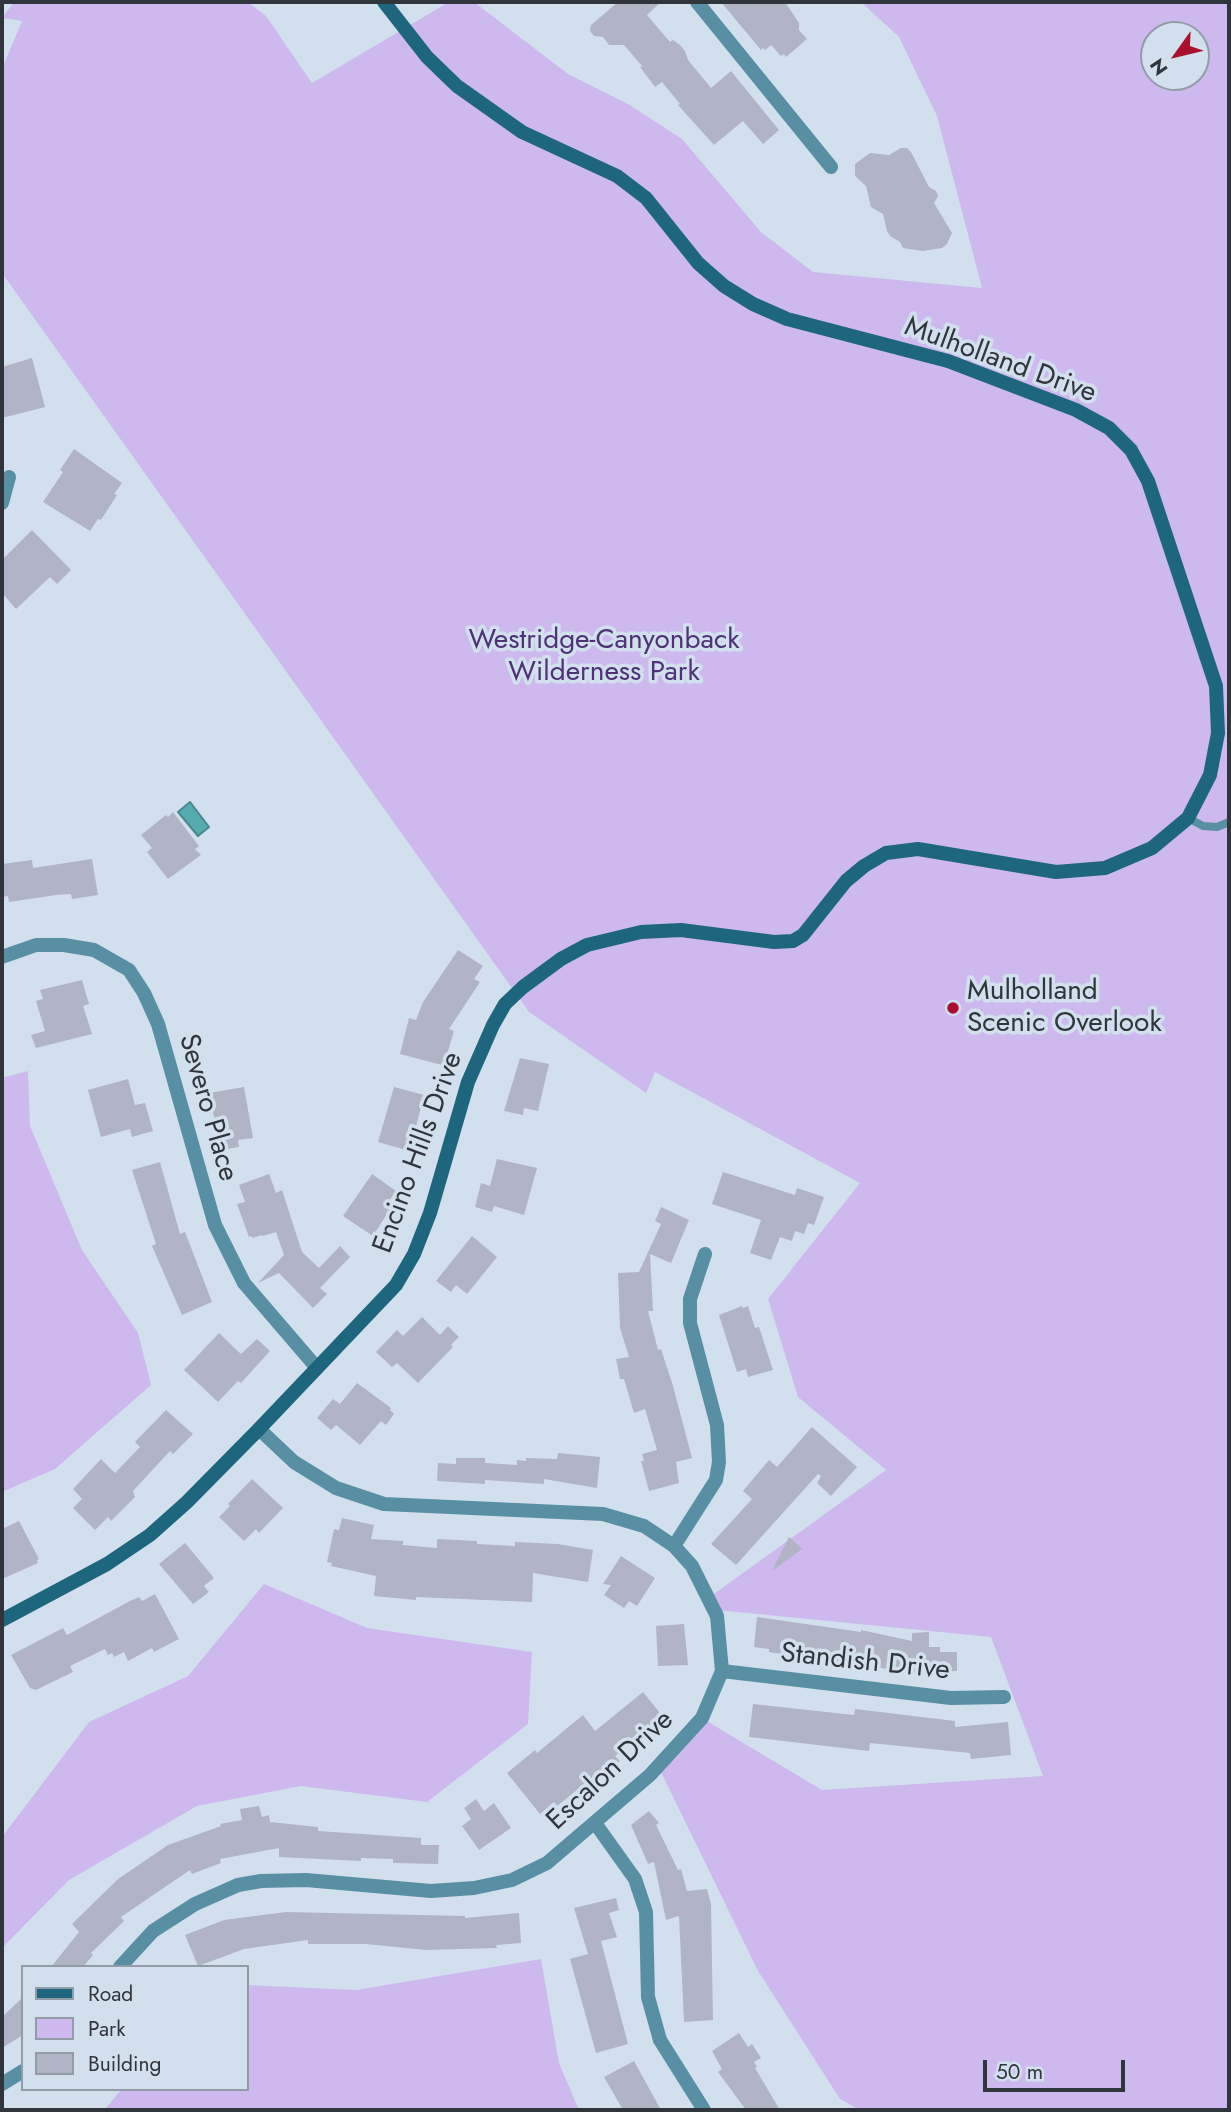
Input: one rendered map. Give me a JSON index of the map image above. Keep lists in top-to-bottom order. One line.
{"streets":{"main road":["Mulholland Drive","Encino Hills Drive"],"street":["Severo Place","Standish Drive","Escalon Drive"]},"crossings":[["Mulholland Drive","Encino Hills Drive"],["Severo Place","Encino Hills Drive"],["Encino Hills Drive","Escalon Drive"],["Standish Drive","Escalon Drive"]],"parks":["Westridge-Canyonback Wilderness Park"],"places":["Mulholland Scenic Overlook"],"legend":["Road","Park","Building"],"scale_bar":"50 m","north":"bottom left"}
